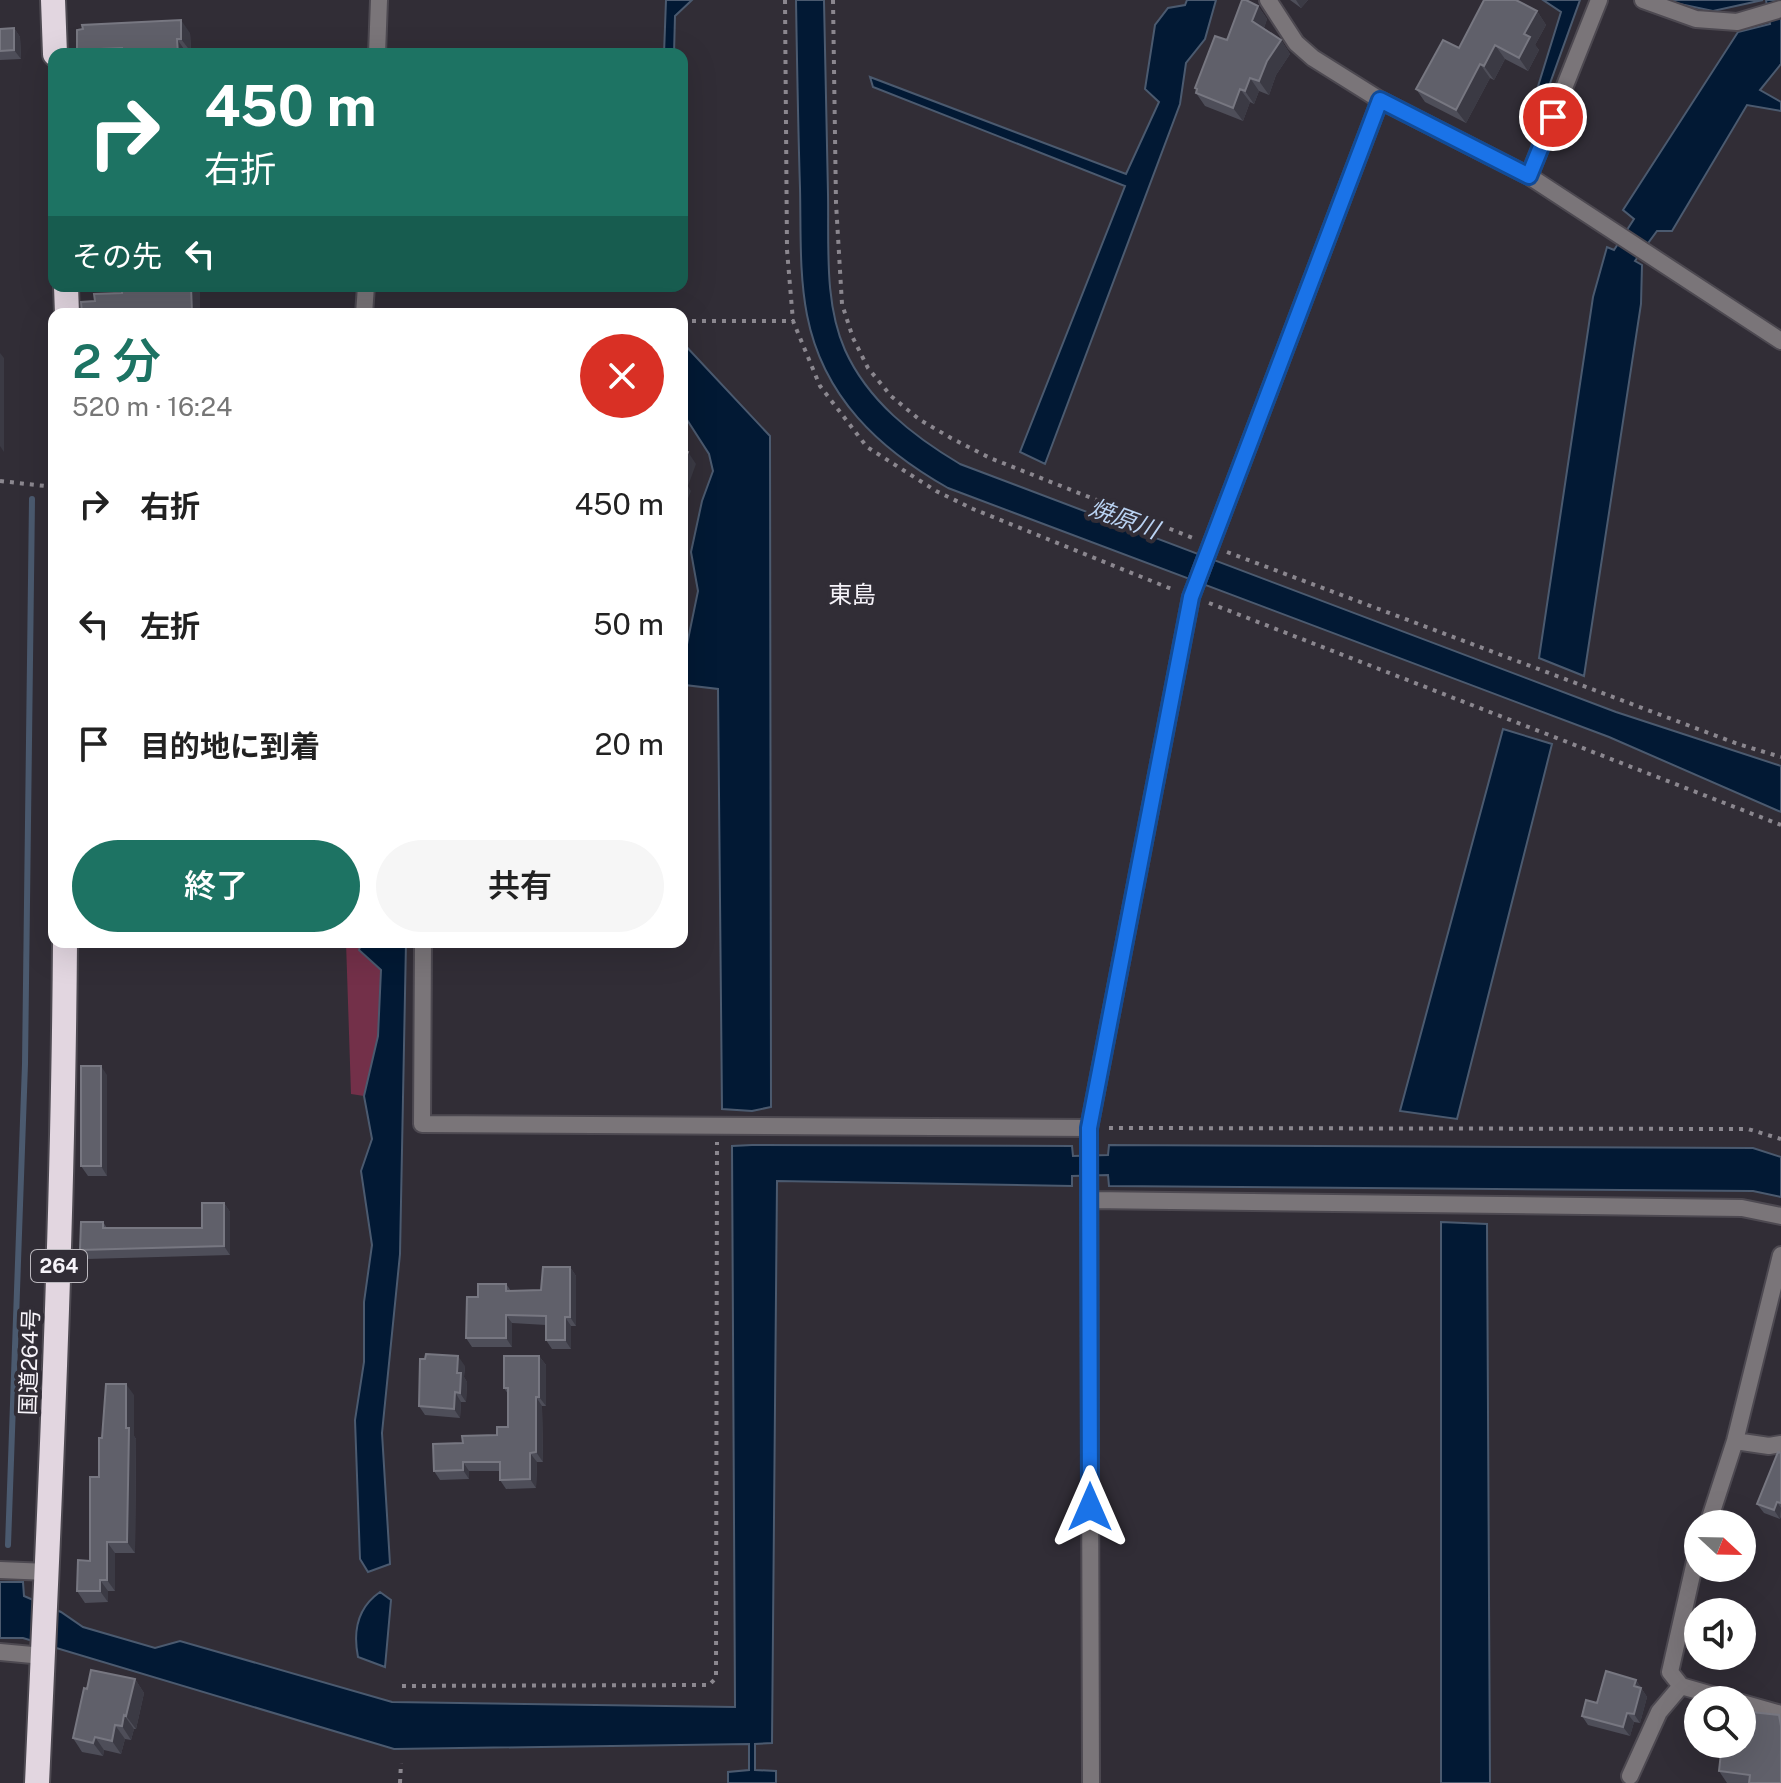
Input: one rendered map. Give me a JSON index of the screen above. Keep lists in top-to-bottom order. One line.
{"streets":{"highway":["264","国道264号"]},"districts":["東島"],"water":["焼原川"],"north":"right","page":{"turn":["450 m","右折"],"then":"その先","heading":["2 分","520 m · 16:24"],"list":[{"name":"右折","value":"450 m"},{"name":"左折","value":"50 m"},{"name":"目的地に到着","value":"20 m"}],"buttons":["終了","共有"]}}
